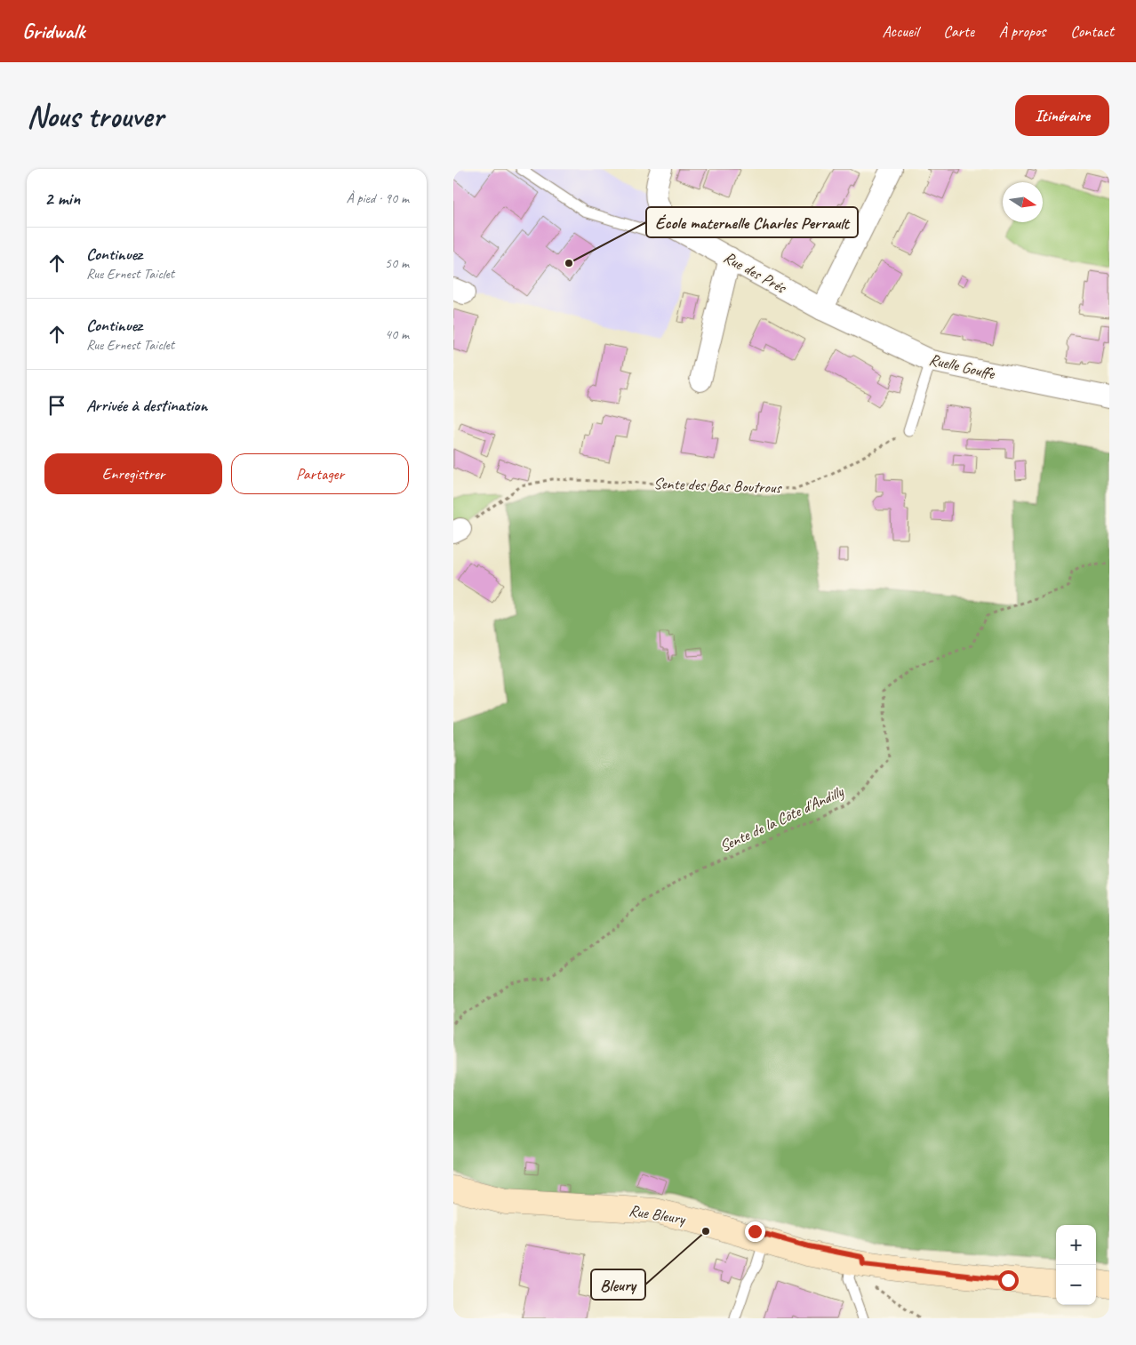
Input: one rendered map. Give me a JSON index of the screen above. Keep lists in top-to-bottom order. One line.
{"streets":{"street":["Rue des Prés","Ruelle Gouffe","Rue Bleury"],"path":["Sente des Bas Boutrous","Sente de la Côte d'Andilly"]},"crossings":[["Rue des Prés","Ruelle Gouffe"]],"places":["École maternelle Charles Perrault","Bleury"],"north":"right","page":{"header":"Gridwalk","nav":["Accueil","Carte","À propos","Contact"],"buttons":["Itinéraire",["Enregistrer","Partager"]],"title":"Nous trouver","heading":["2 min","À pied · 90 m"],"list":[["Continuez","Rue Ernest Taiclet","50 m"],["Continuez","Rue Ernest Taiclet","40 m"],"Arrivée à destination"],"map_buttons":["+","−"]}}
